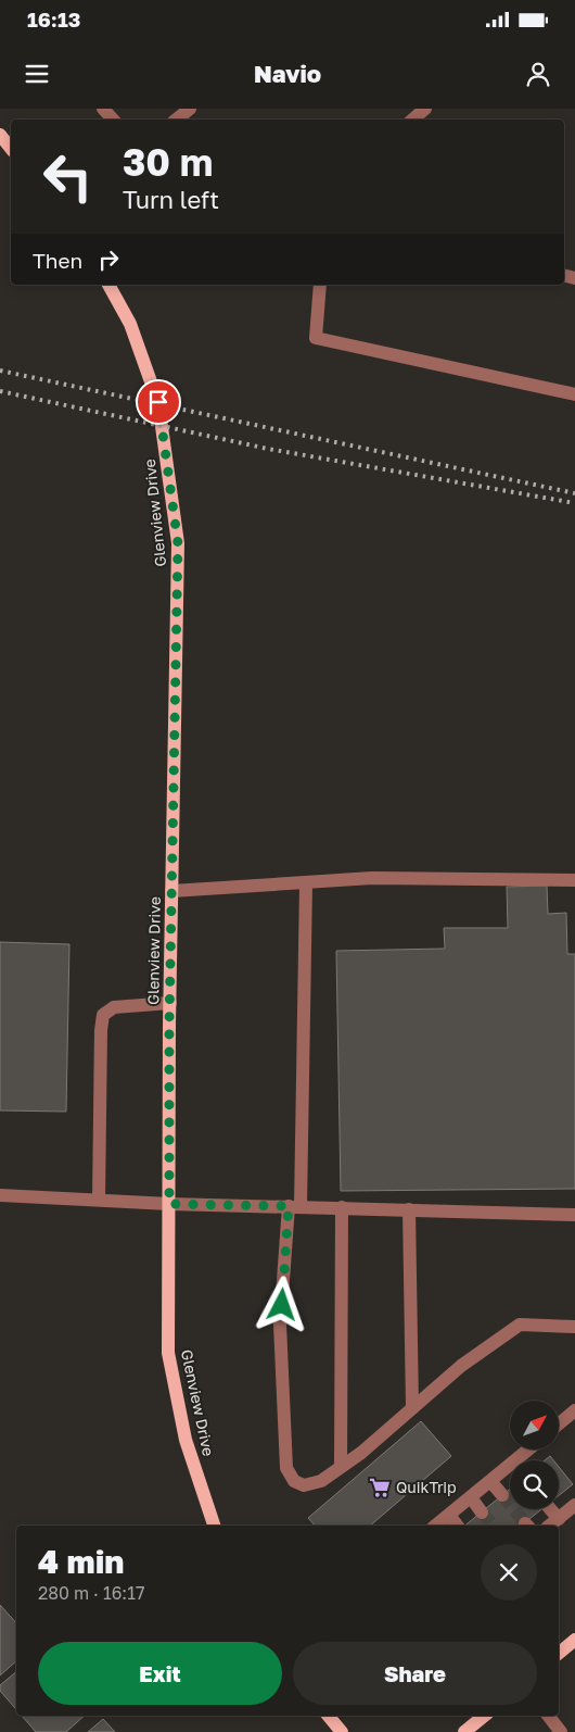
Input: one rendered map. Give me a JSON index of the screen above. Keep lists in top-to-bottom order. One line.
{"streets":{"main road":["Glenview Drive"]},"places":{"supermarket":["QuikTrip"]},"north":"top right","page":{"status":"16:13","header":"Navio","turn":["30 m","Turn left"],"then":"Then","heading":["4 min","280 m · 16:17"],"buttons":["Exit","Share"]}}
